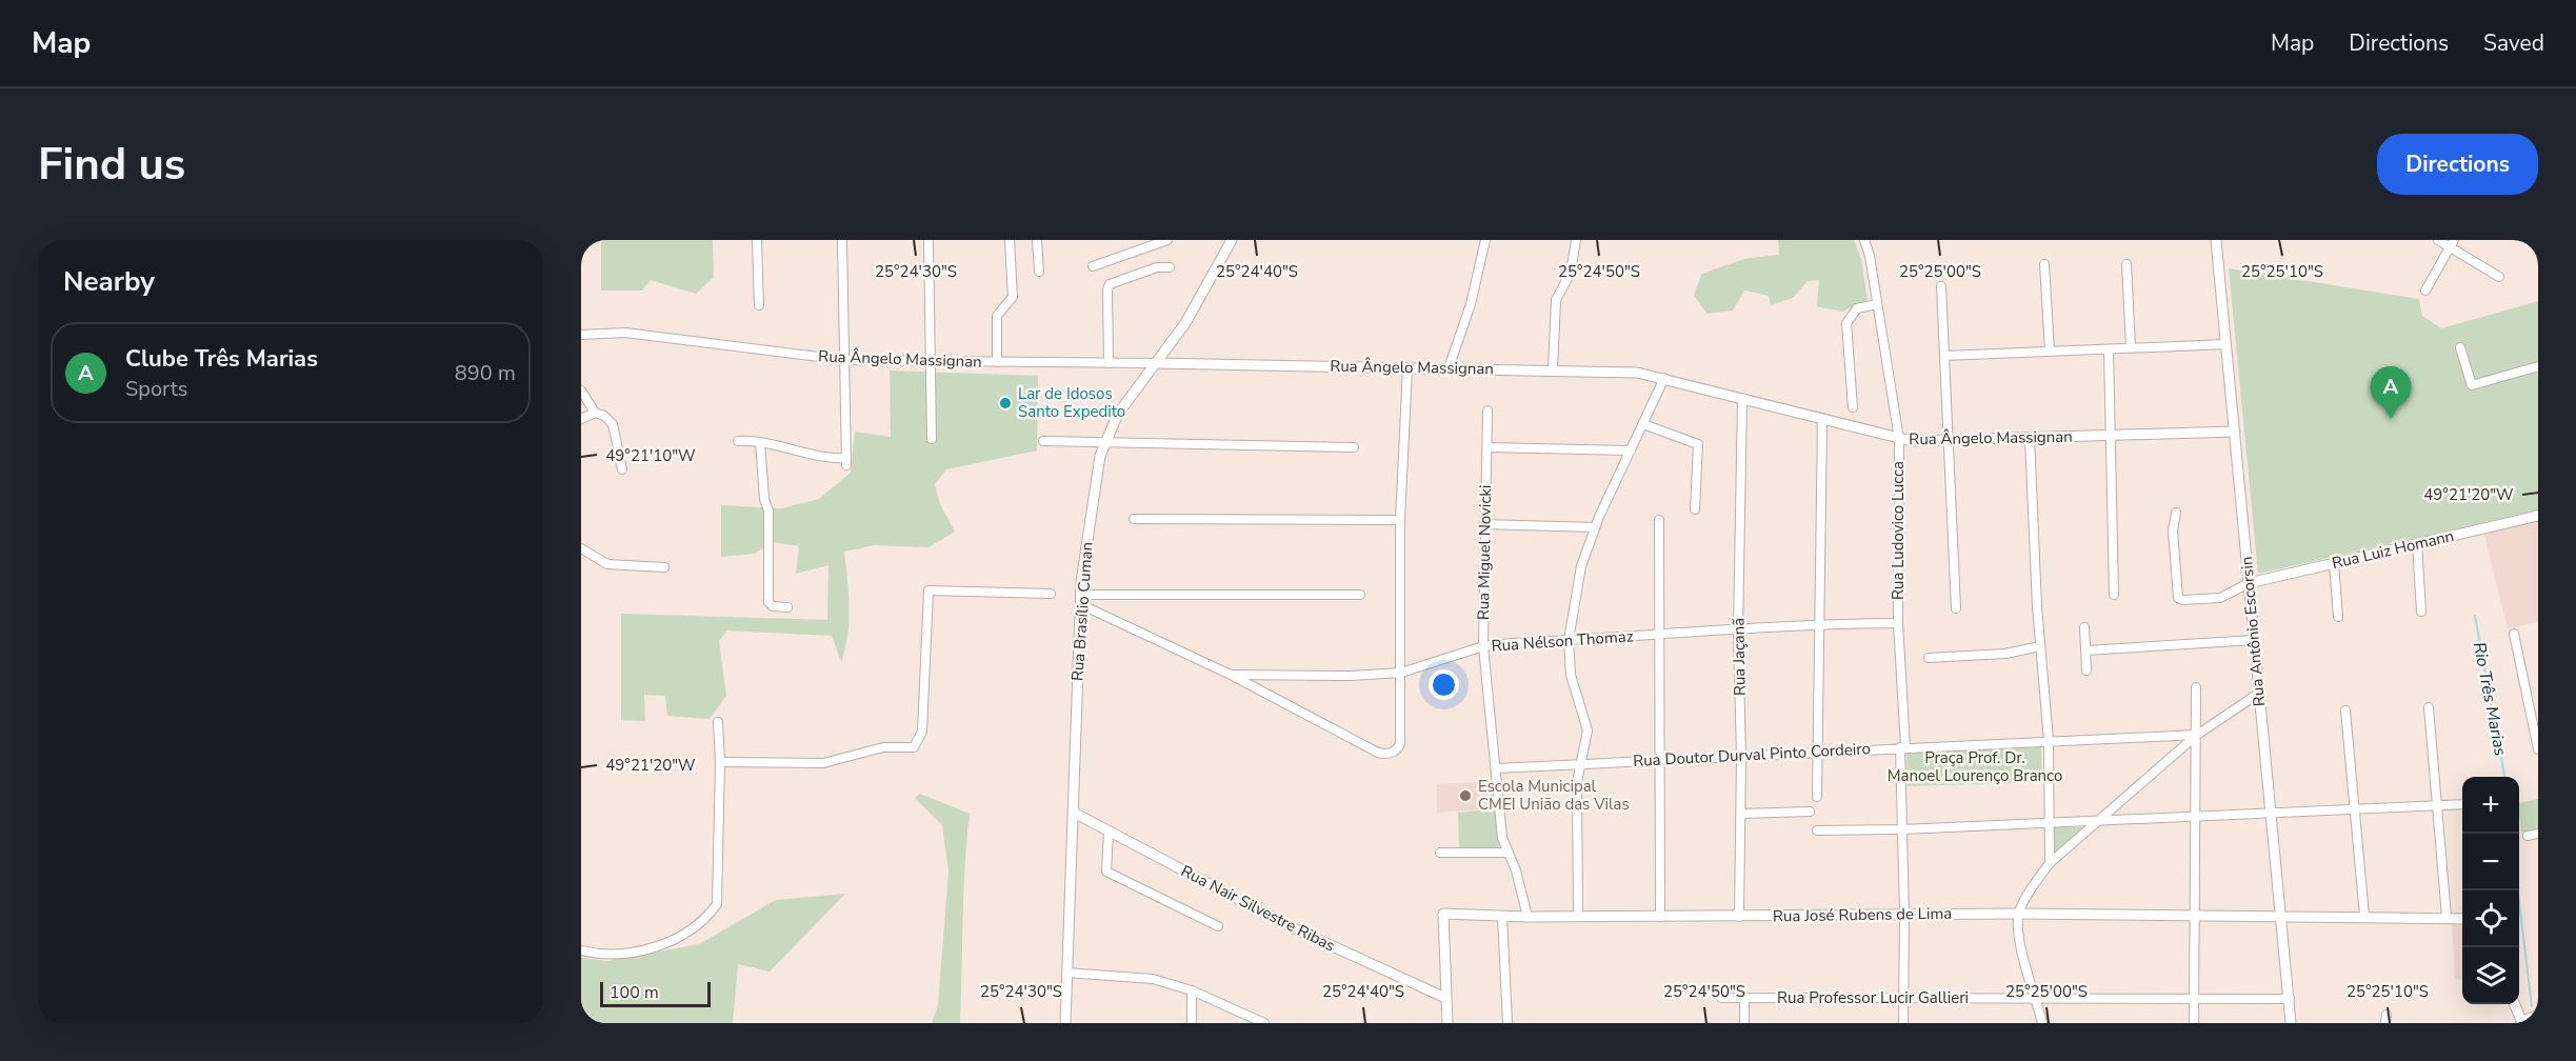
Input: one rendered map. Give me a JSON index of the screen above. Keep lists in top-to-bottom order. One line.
{"streets":{"street":["Rua Ângelo Massignan","Rua Ludovico Lucca","Rua Luiz Homann","Rua Miguel Novicki","Rua Brasílio Cuman","Rua Antônio Escorsin","Rua Nélson Thomaz","Rua Jaçanã","Rua Doutor Durval Pinto Cordeiro","Rua Nair Silvestre Ribas","Rua José Rubens de Lima","Rua Professor Lucir Gallieri"]},"crossings":[["Rua Ângelo Massignan","Rua Ludovico Lucca"],["Rua Ângelo Massignan","Rua Brasílio Cuman"],["Rua Ângelo Massignan","Rua Antônio Escorsin"],["Rua Ângelo Massignan","Rua Jaçanã"],["Rua Ludovico Lucca","Rua Nélson Thomaz"],["Rua Ludovico Lucca","Rua Doutor Durval Pinto Cordeiro"],["Rua Ludovico Lucca","Rua José Rubens de Lima"],["Rua Ludovico Lucca","Rua Professor Lucir Gallieri"],["Rua Luiz Homann","Rua Antônio Escorsin"],["Rua Miguel Novicki","Rua Nélson Thomaz"],["Rua Miguel Novicki","Rua Doutor Durval Pinto Cordeiro"],["Rua Miguel Novicki","Rua José Rubens de Lima"],["Rua Brasílio Cuman","Rua Nair Silvestre Ribas"],["Rua Antônio Escorsin","Rua José Rubens de Lima"],["Rua Antônio Escorsin","Rua Professor Lucir Gallieri"],["Rua Nélson Thomaz","Rua Jaçanã"],["Rua Jaçanã","Rua Doutor Durval Pinto Cordeiro"],["Rua Jaçanã","Rua José Rubens de Lima"],["Rua Nair Silvestre Ribas","Rua José Rubens de Lima"]],"water":["Rio Três Marias"],"parks":["Praça Prof. Dr. Manoel Lourenço Branco"],"places":["Lar de Idosos Santo Expedito","Escola Municipal CMEI União das Vilas"],"scale_bar":"100 m","page":{"header":"Map","nav":["Map","Directions","Saved"],"buttons":"Directions","title":"Find us","heading":"Nearby","list":[{"mark":"A","name":"Clube Três Marias","note":"Sports","value":"890 m"}],"pins":"A","map_buttons":["+","−"],"scale":"100 m"},"coordinates":["25°24'30\"S","25°24'40\"S","25°24'50\"S","25°25'00\"S","25°25'10\"S","49°21'10\"W","49°21'20\"W"]}
